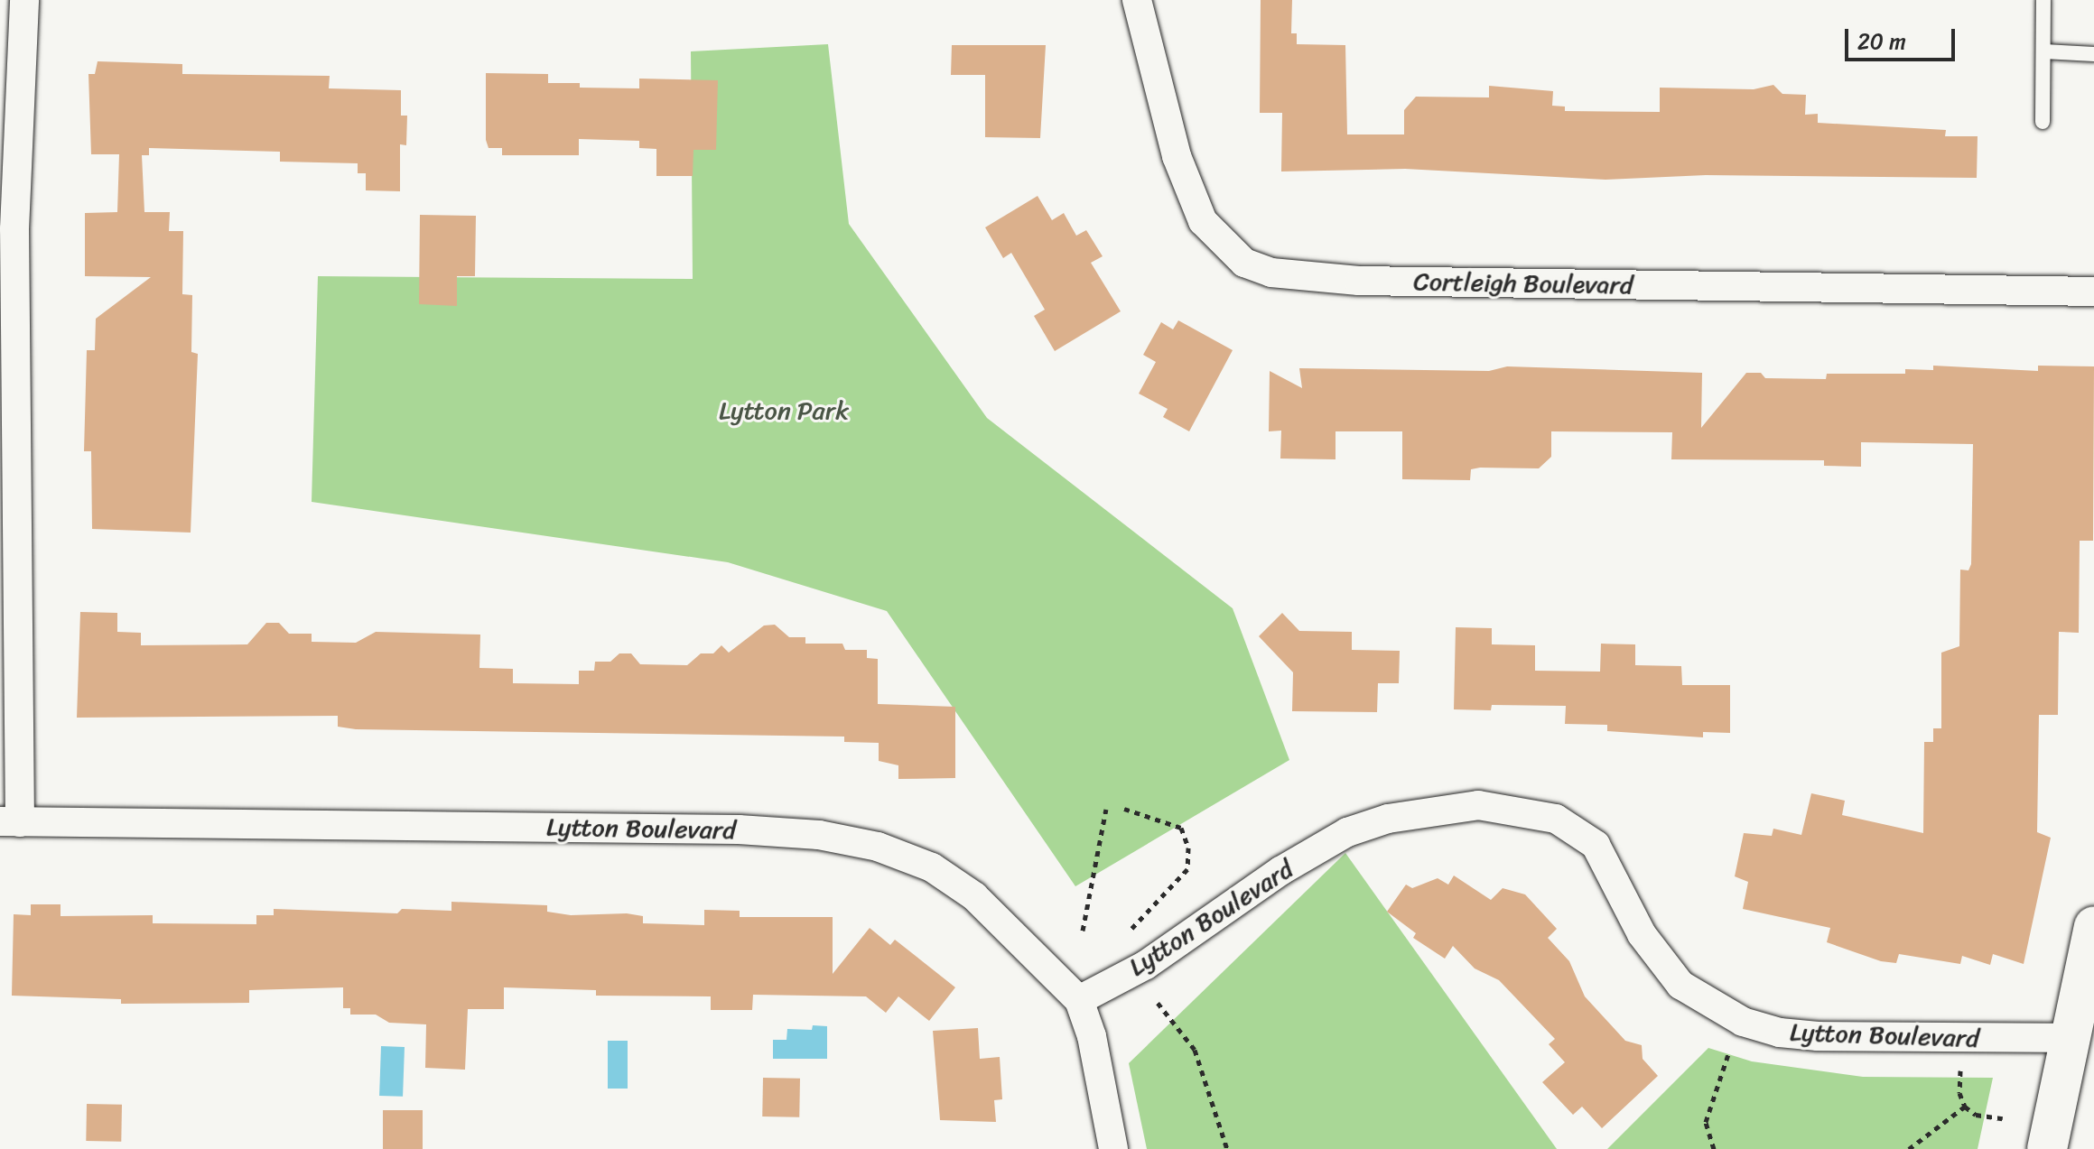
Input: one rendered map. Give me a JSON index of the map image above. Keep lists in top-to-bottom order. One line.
{"streets":{"street":["Cortleigh Boulevard","Lytton Boulevard"]},"parks":["Lytton Park"],"scale_bar":"20 m"}
